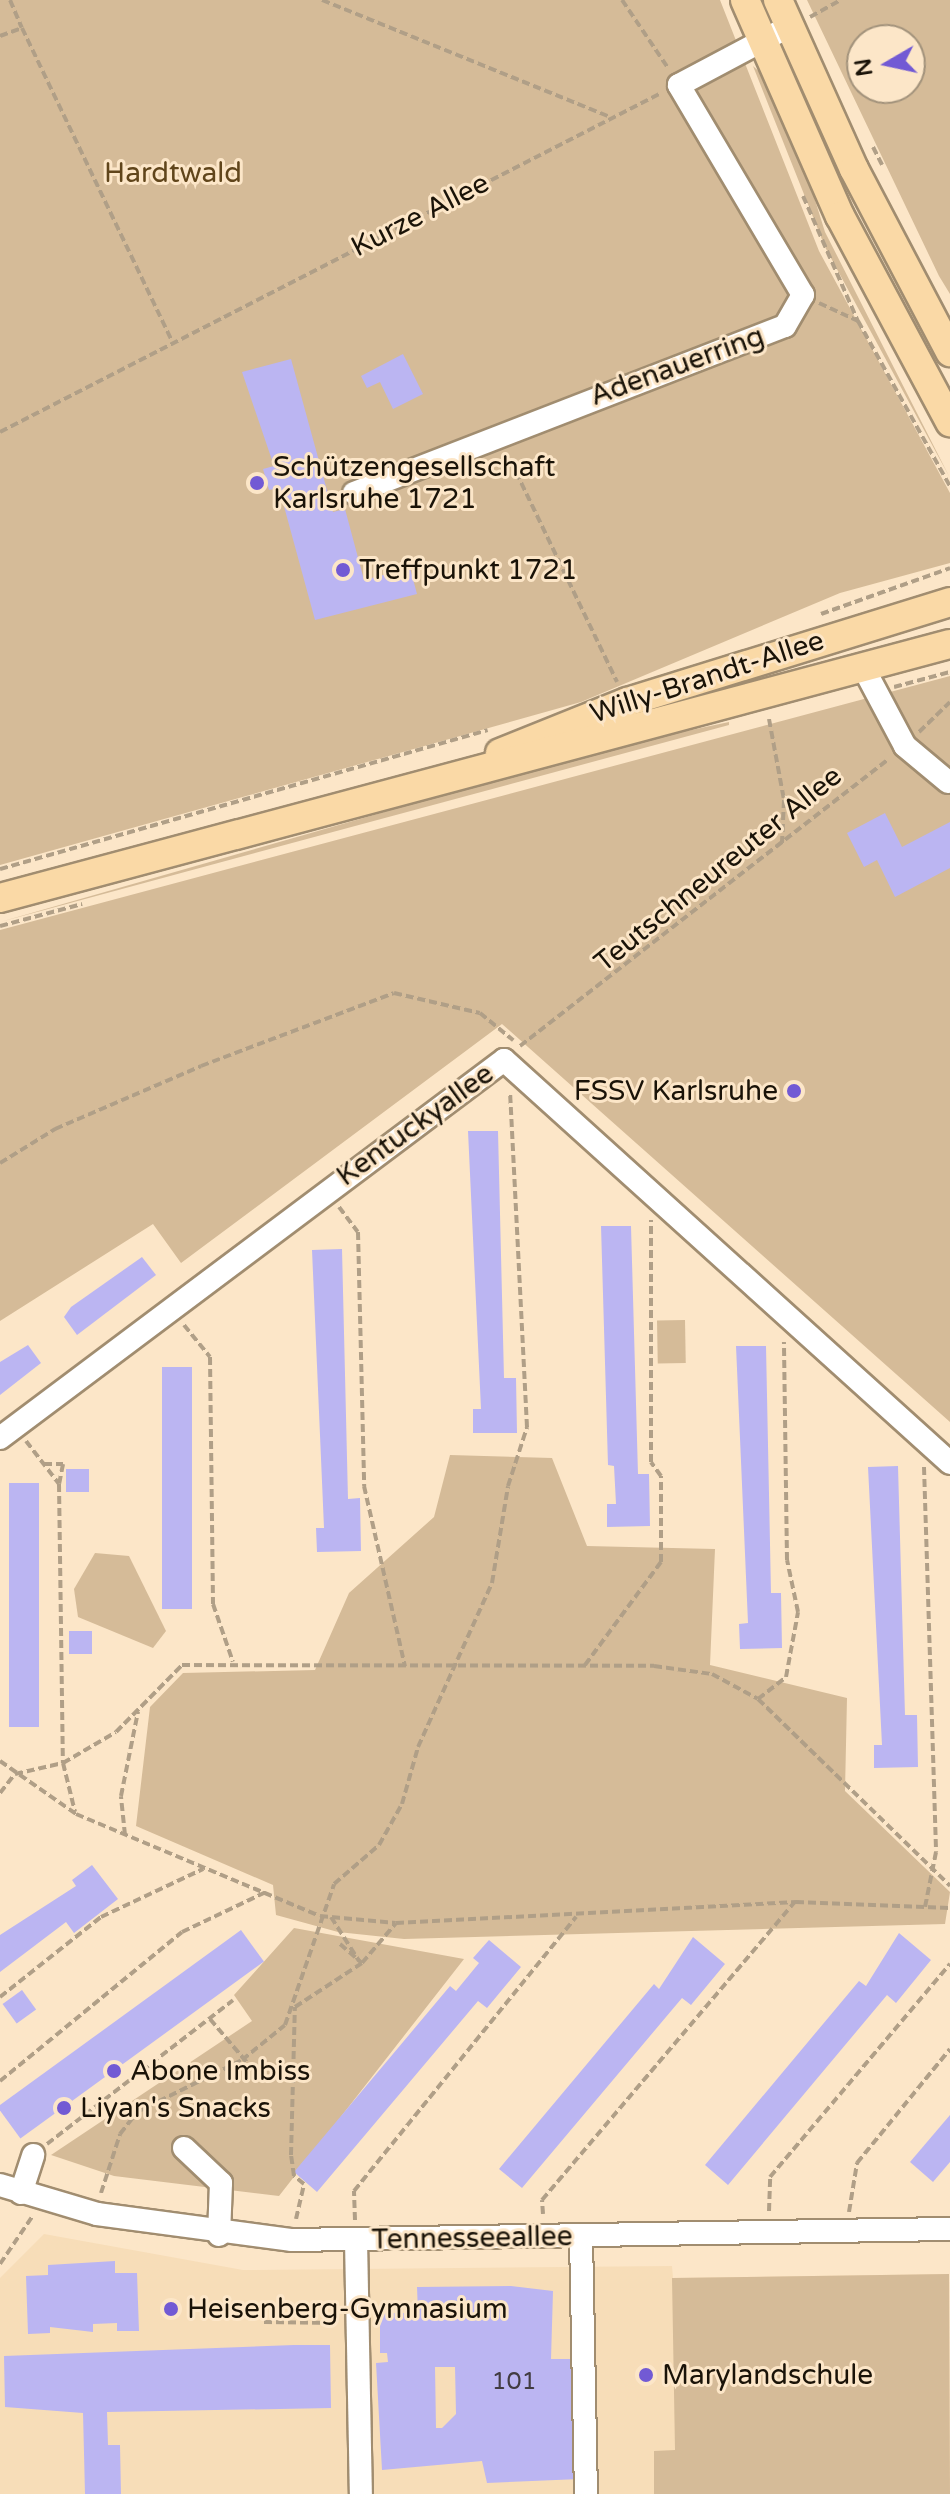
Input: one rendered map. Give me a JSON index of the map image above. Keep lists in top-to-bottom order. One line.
{"streets":{"main road":["Willy-Brandt-Allee"],"street":["Adenauerring","Kentuckyallee","Tennesseeallee"],"path":["Kurze Allee","Teutschneureuter Allee"]},"crossings":[["Teutschneureuter Allee","Kentuckyallee"]],"parks":["Hardtwald"],"places":["Schützengesellschaft Karlsruhe 1721","Treffpunkt 1721","FSSV Karlsruhe","Abone Imbiss","Liyan's Snacks","Heisenberg-Gymnasium","Marylandschule"],"house_numbers":["101"],"north":"left"}
